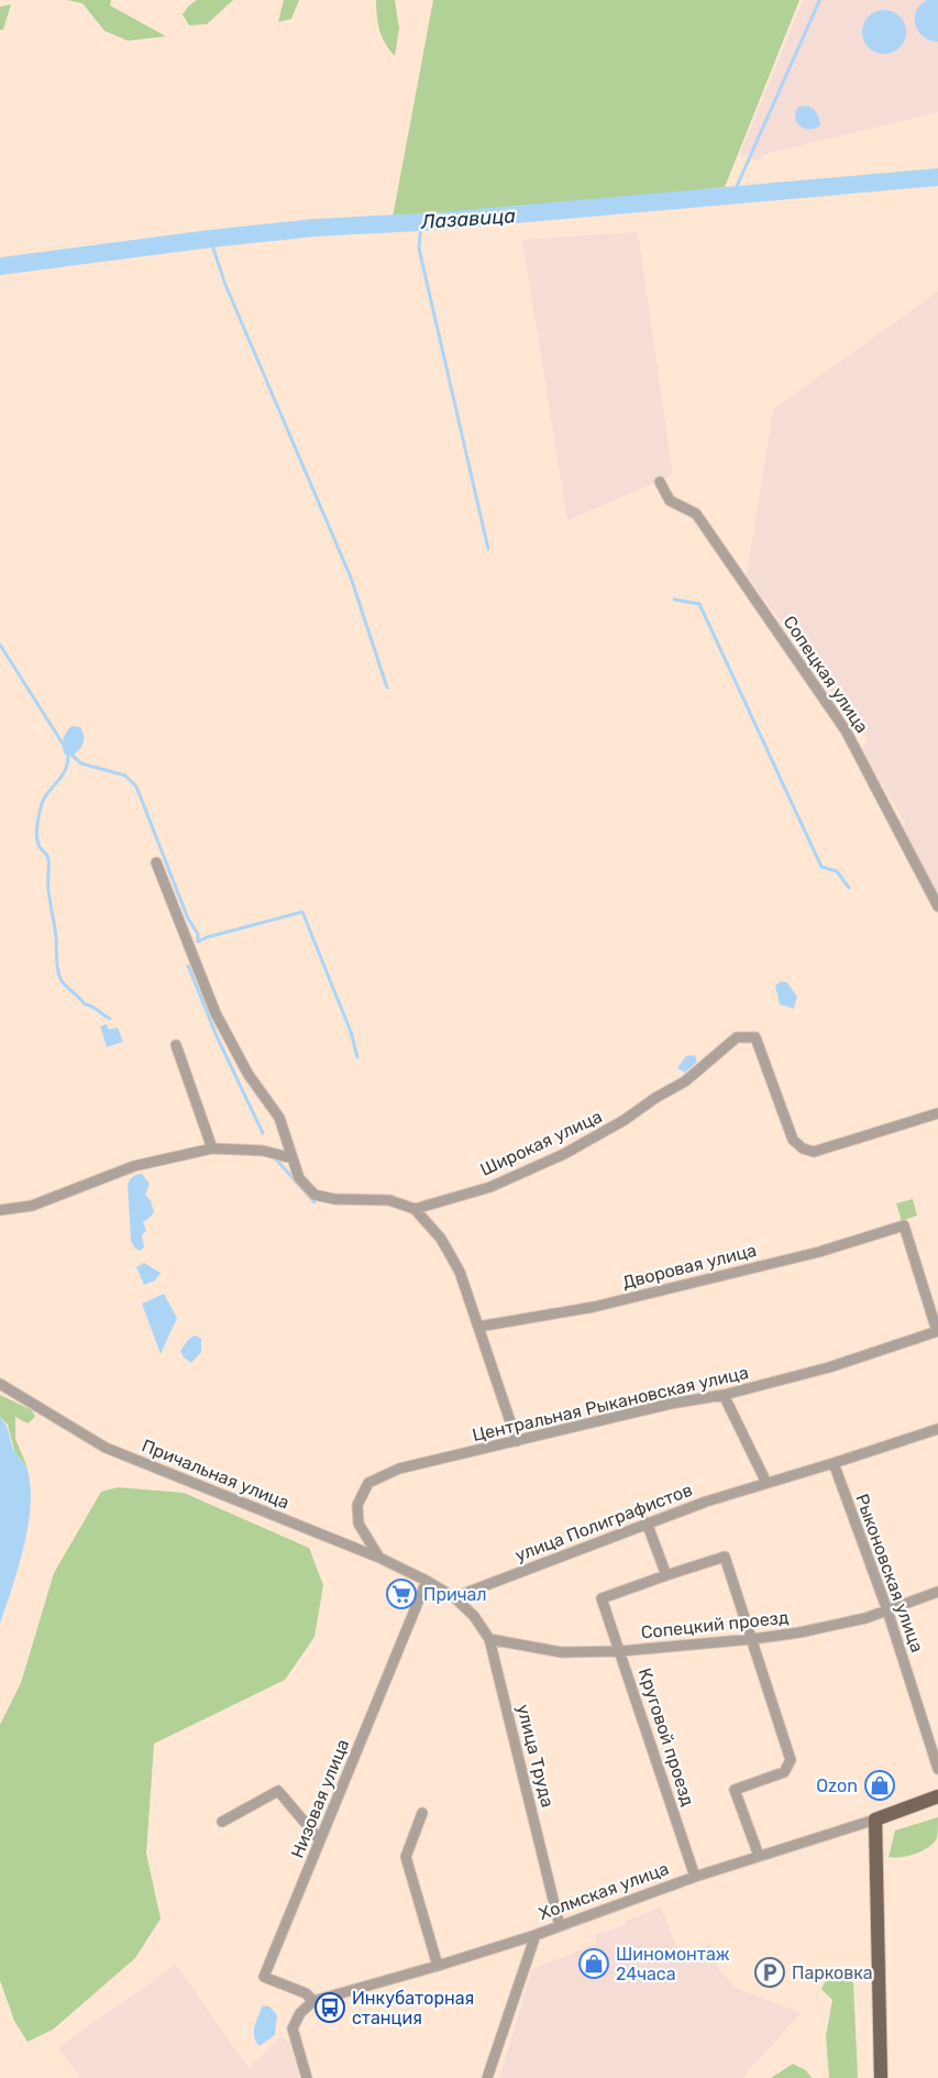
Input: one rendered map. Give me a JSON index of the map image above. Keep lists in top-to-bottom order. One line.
{"streets":{"main road":["Холмская улица"],"street":["Сопецкая улица","Широкая улица","Дворовая улица","Центральная Рыкановская улица","Причальная улица","улица Полиграфистов","Рыконовская улица","Сопецкий проезд","Круговой проезд","улица Труда","Низовая улица"]},"crossings":[["Дворовая улица","Центральная Рыкановская улица"],["Центральная Рыкановская улица","Причальная улица"],["Причальная улица","улица Полиграфистов"],["Причальная улица","улица Труда"],["Причальная улица","Низовая улица"],["улица Полиграфистов","Рыконовская улица"],["улица Полиграфистов","улица Труда"],["Рыконовская улица","Сопецкий проезд"],["Сопецкий проезд","Круговой проезд"],["Сопецкий проезд","улица Труда"],["Круговой проезд","Холмская улица"],["улица Труда","Холмская улица"],["Низовая улица","Холмская улица"]],"water":["Лазавица"],"places":{"supermarket":["Причал"],"shop":["Ozon","Шиномонтаж 24часа"],"parking":["Парковка"],"bus stop":["Инкубаторная станция"]}}
